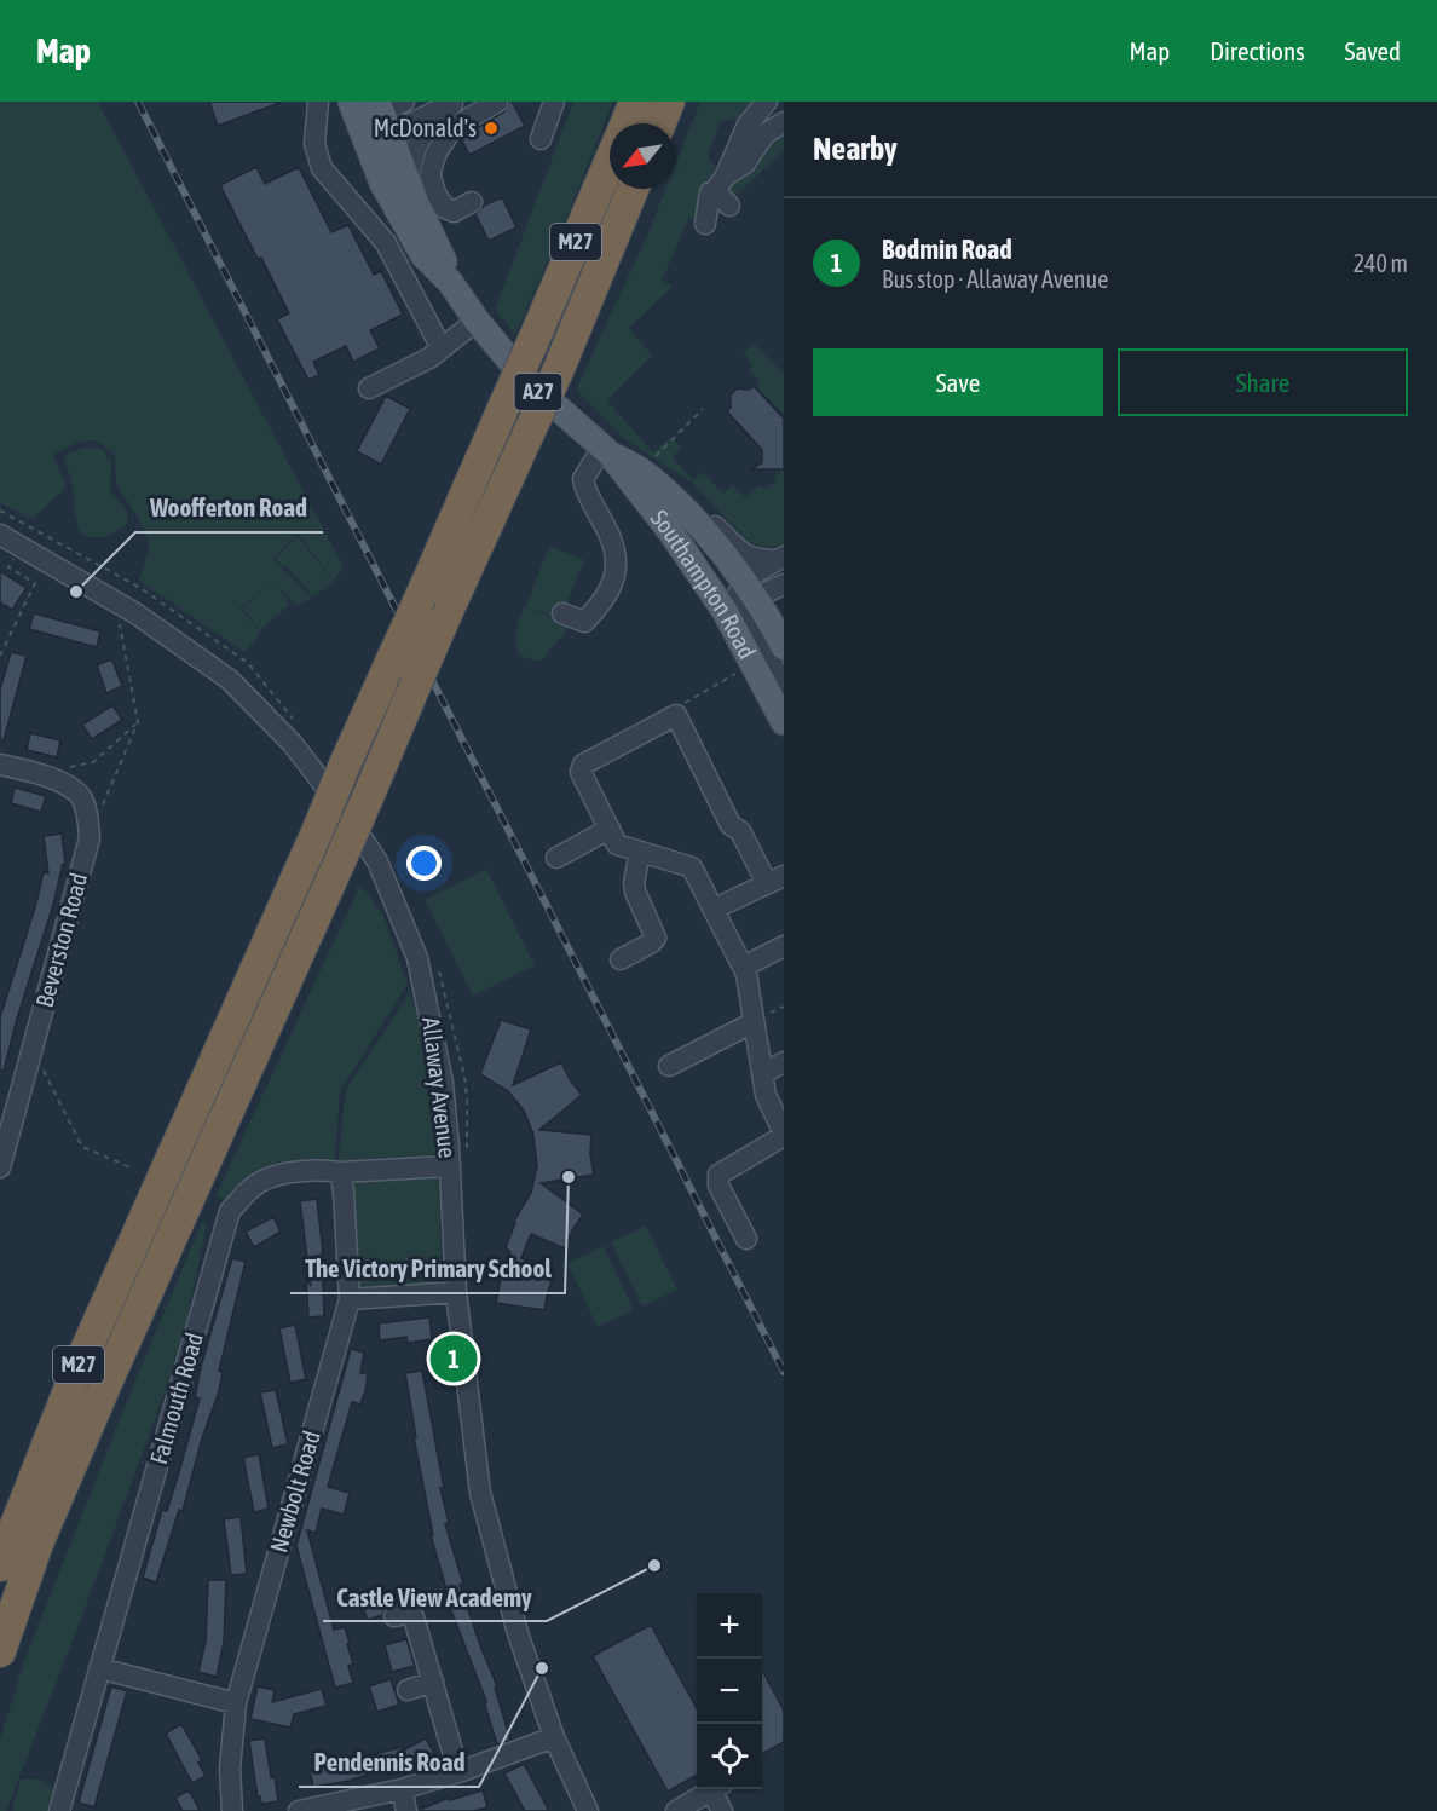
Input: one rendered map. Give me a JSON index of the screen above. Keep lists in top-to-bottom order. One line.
{"streets":{"highway":["M27"],"main road":["A27","Southampton Road"],"street":["Beverston Road","Allaway Avenue","Falmouth Road","Newbolt Road"]},"crossings":[["Allaway Avenue","Falmouth Road"],["Falmouth Road","Newbolt Road"]],"places":["McDonald's","Woofferton Road","The Victory Primary School","Castle View Academy","Pendennis Road"],"north":"bottom left","page":{"header":"Map","nav":["Map","Directions","Saved"],"heading":"Nearby","list":[{"mark":"1","name":"Bodmin Road","note":"Bus stop · Allaway Avenue","value":"240 m"}],"buttons":["Save","Share"],"pins":"1","map_buttons":["+","−"]}}
